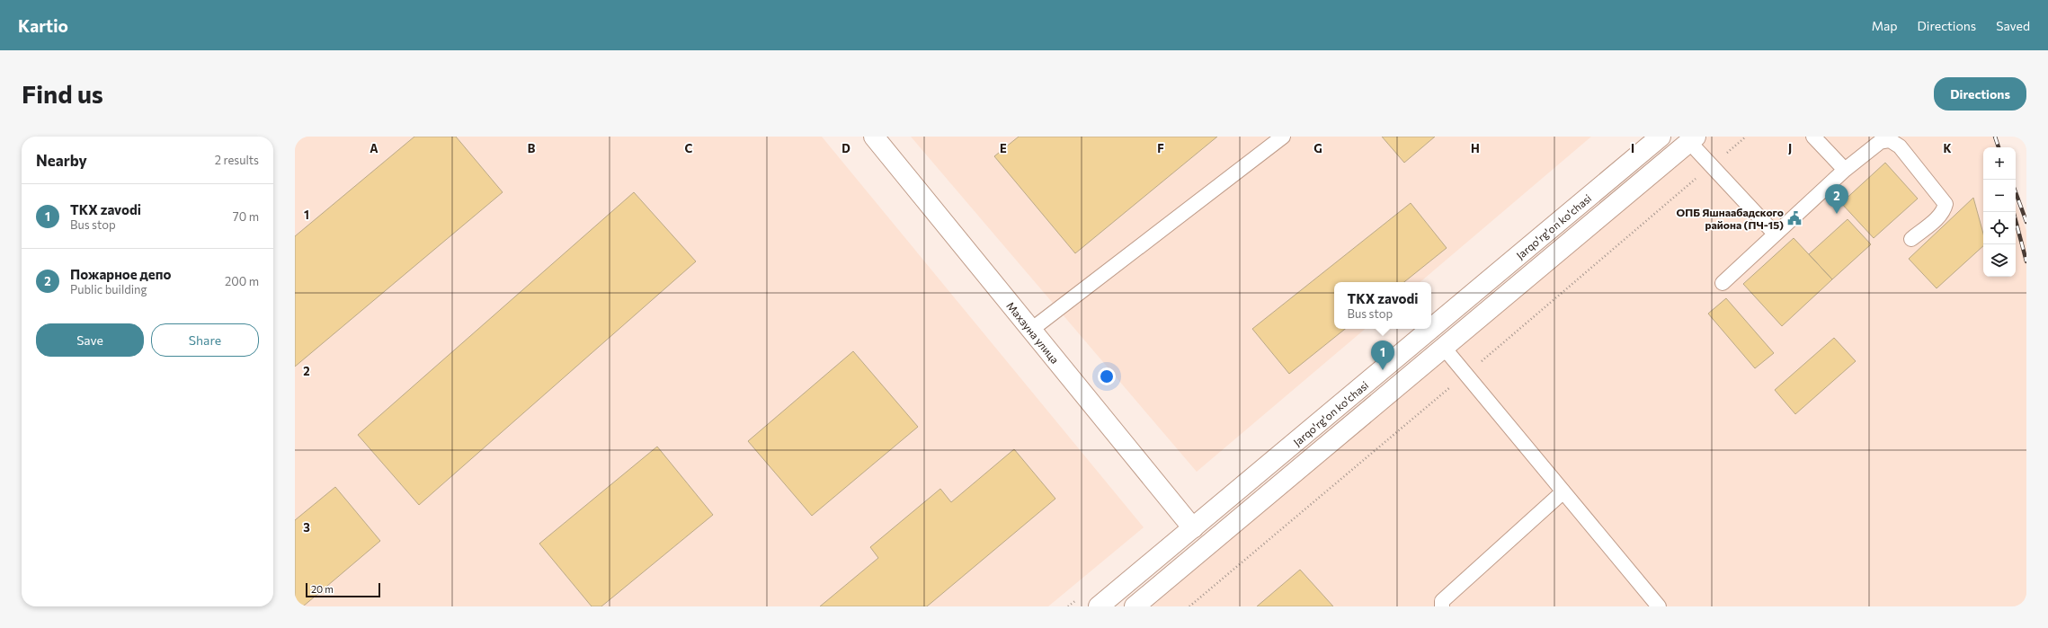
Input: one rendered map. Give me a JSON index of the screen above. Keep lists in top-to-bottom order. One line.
{"streets":{"main road":["Jarqo'rg'on ko'chasi","Махзуна улица"]},"crossings":[["Jarqo'rg'on ko'chasi","Махзуна улица"]],"places":{"public building":["ОПБ Яшнаабадского района (ПЧ-15)"]},"scale_bar":"20 m","page":{"header":"Kartio","nav":["Map","Directions","Saved"],"buttons":["Directions",["Save","Share"]],"title":"Find us","heading":["Nearby","2 results"],"map_buttons":["+","−"],"list":[{"mark":"1","name":"TKX zavodi","note":"Bus stop","value":"70 m"},{"mark":"2","name":"Пожарное депо","note":"Public building","value":"200 m"}],"pins":["2","1"],"popup":["TKX zavodi","Bus stop"],"scale":"20 m"},"grid":{"columns":["A","B","C","D","E","F","G","H","I","J","K"],"rows":["1","2","3"]}}
